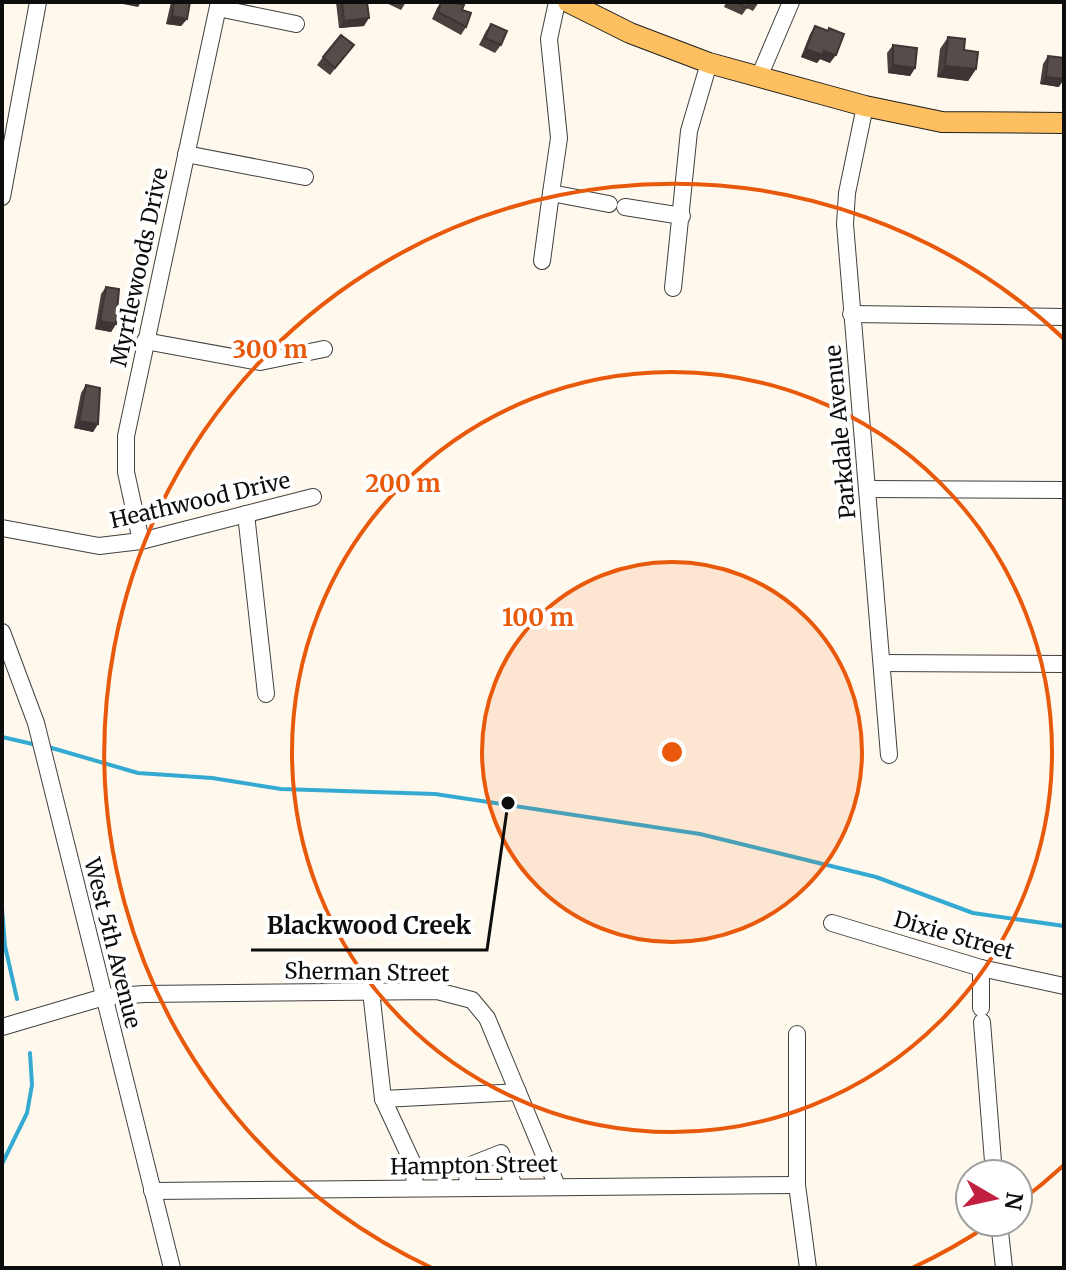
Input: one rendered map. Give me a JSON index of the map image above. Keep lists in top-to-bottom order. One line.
{"streets":{"street":["Myrtlewoods Drive","Parkdale Avenue","Heathwood Drive","Dixie Street","West 5th Avenue","Sherman Street","Hampton Street"]},"crossings":[["Myrtlewoods Drive","Heathwood Drive"],["West 5th Avenue","Sherman Street"],["West 5th Avenue","Hampton Street"],["Sherman Street","Hampton Street"]],"places":["Blackwood Creek"],"north":"right","rings":["300 m","200 m","100 m"]}
